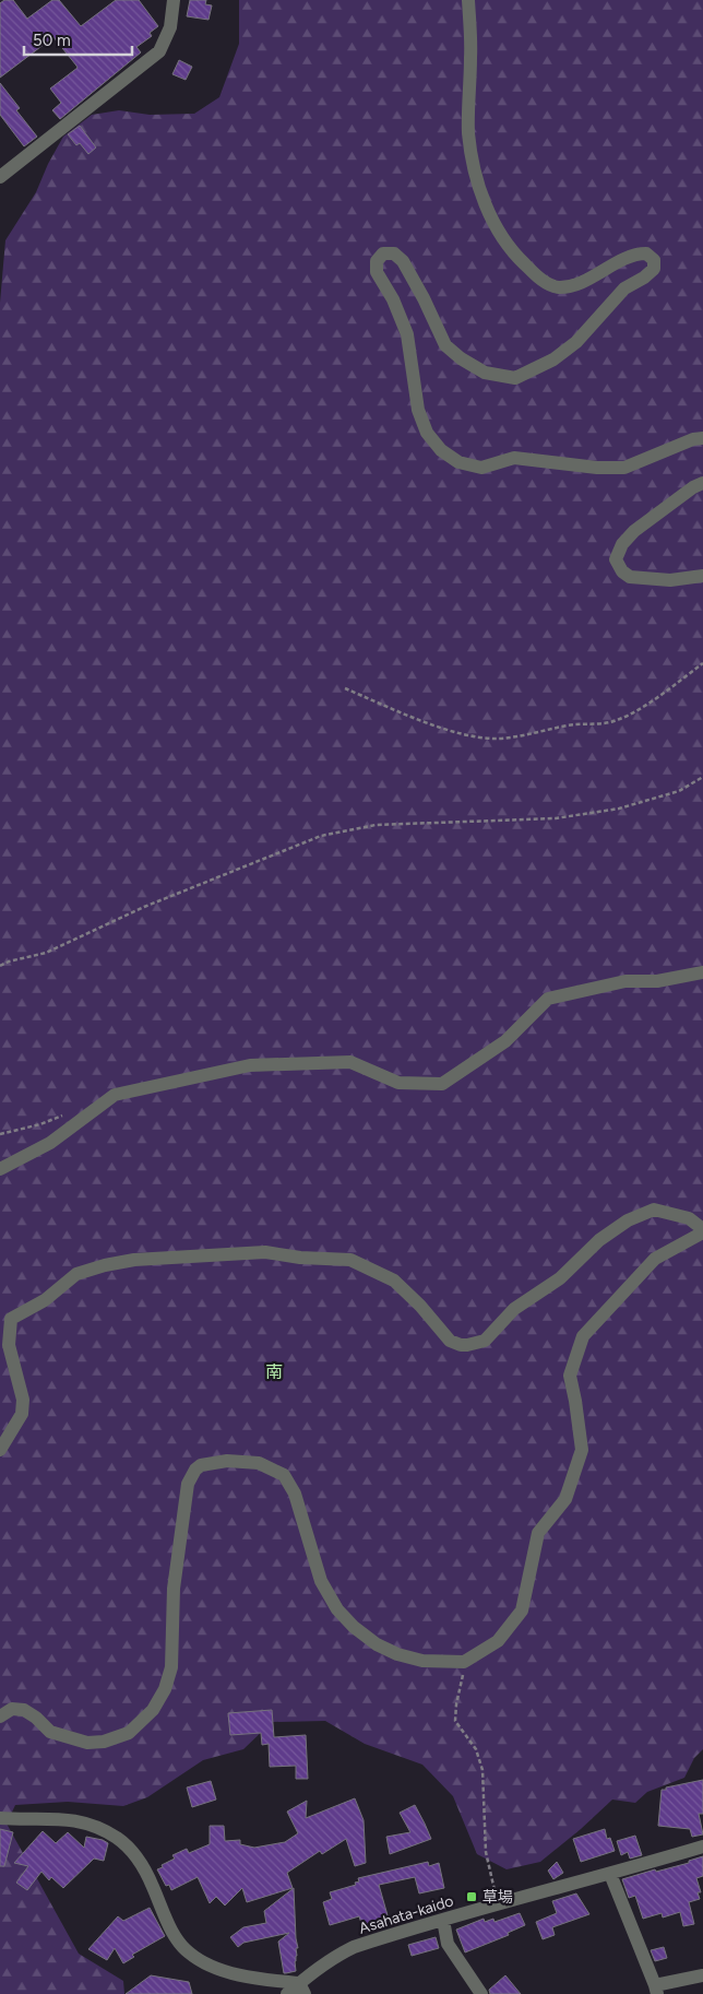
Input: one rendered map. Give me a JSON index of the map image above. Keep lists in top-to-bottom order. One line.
{"streets":{"street":["Asahata-kaido"]},"districts":["南"],"places":{"transit":["草場"]},"scale_bar":"50 m"}
